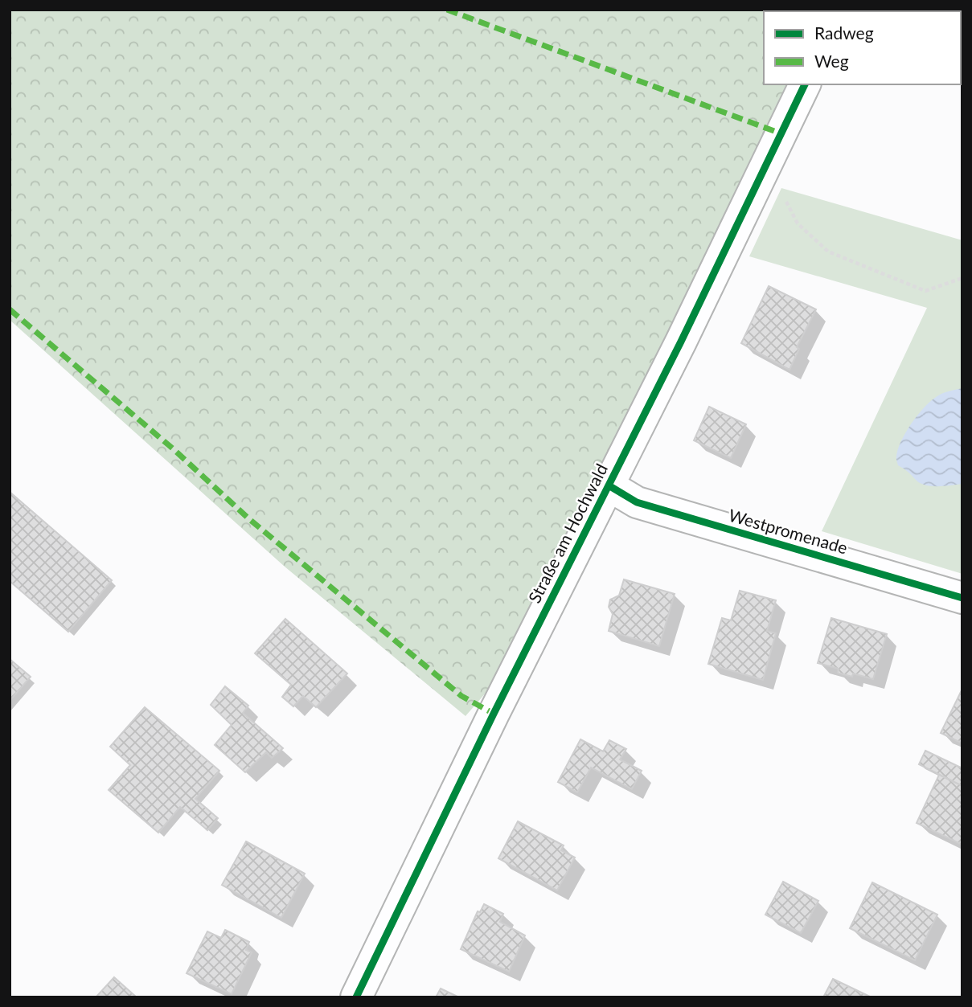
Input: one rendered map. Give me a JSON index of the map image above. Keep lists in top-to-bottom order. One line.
{"streets":{"street":["Westpromenade","Straße am Hochwald"]},"crossings":[["Westpromenade","Straße am Hochwald"]],"legend":["Radweg","Weg"]}
